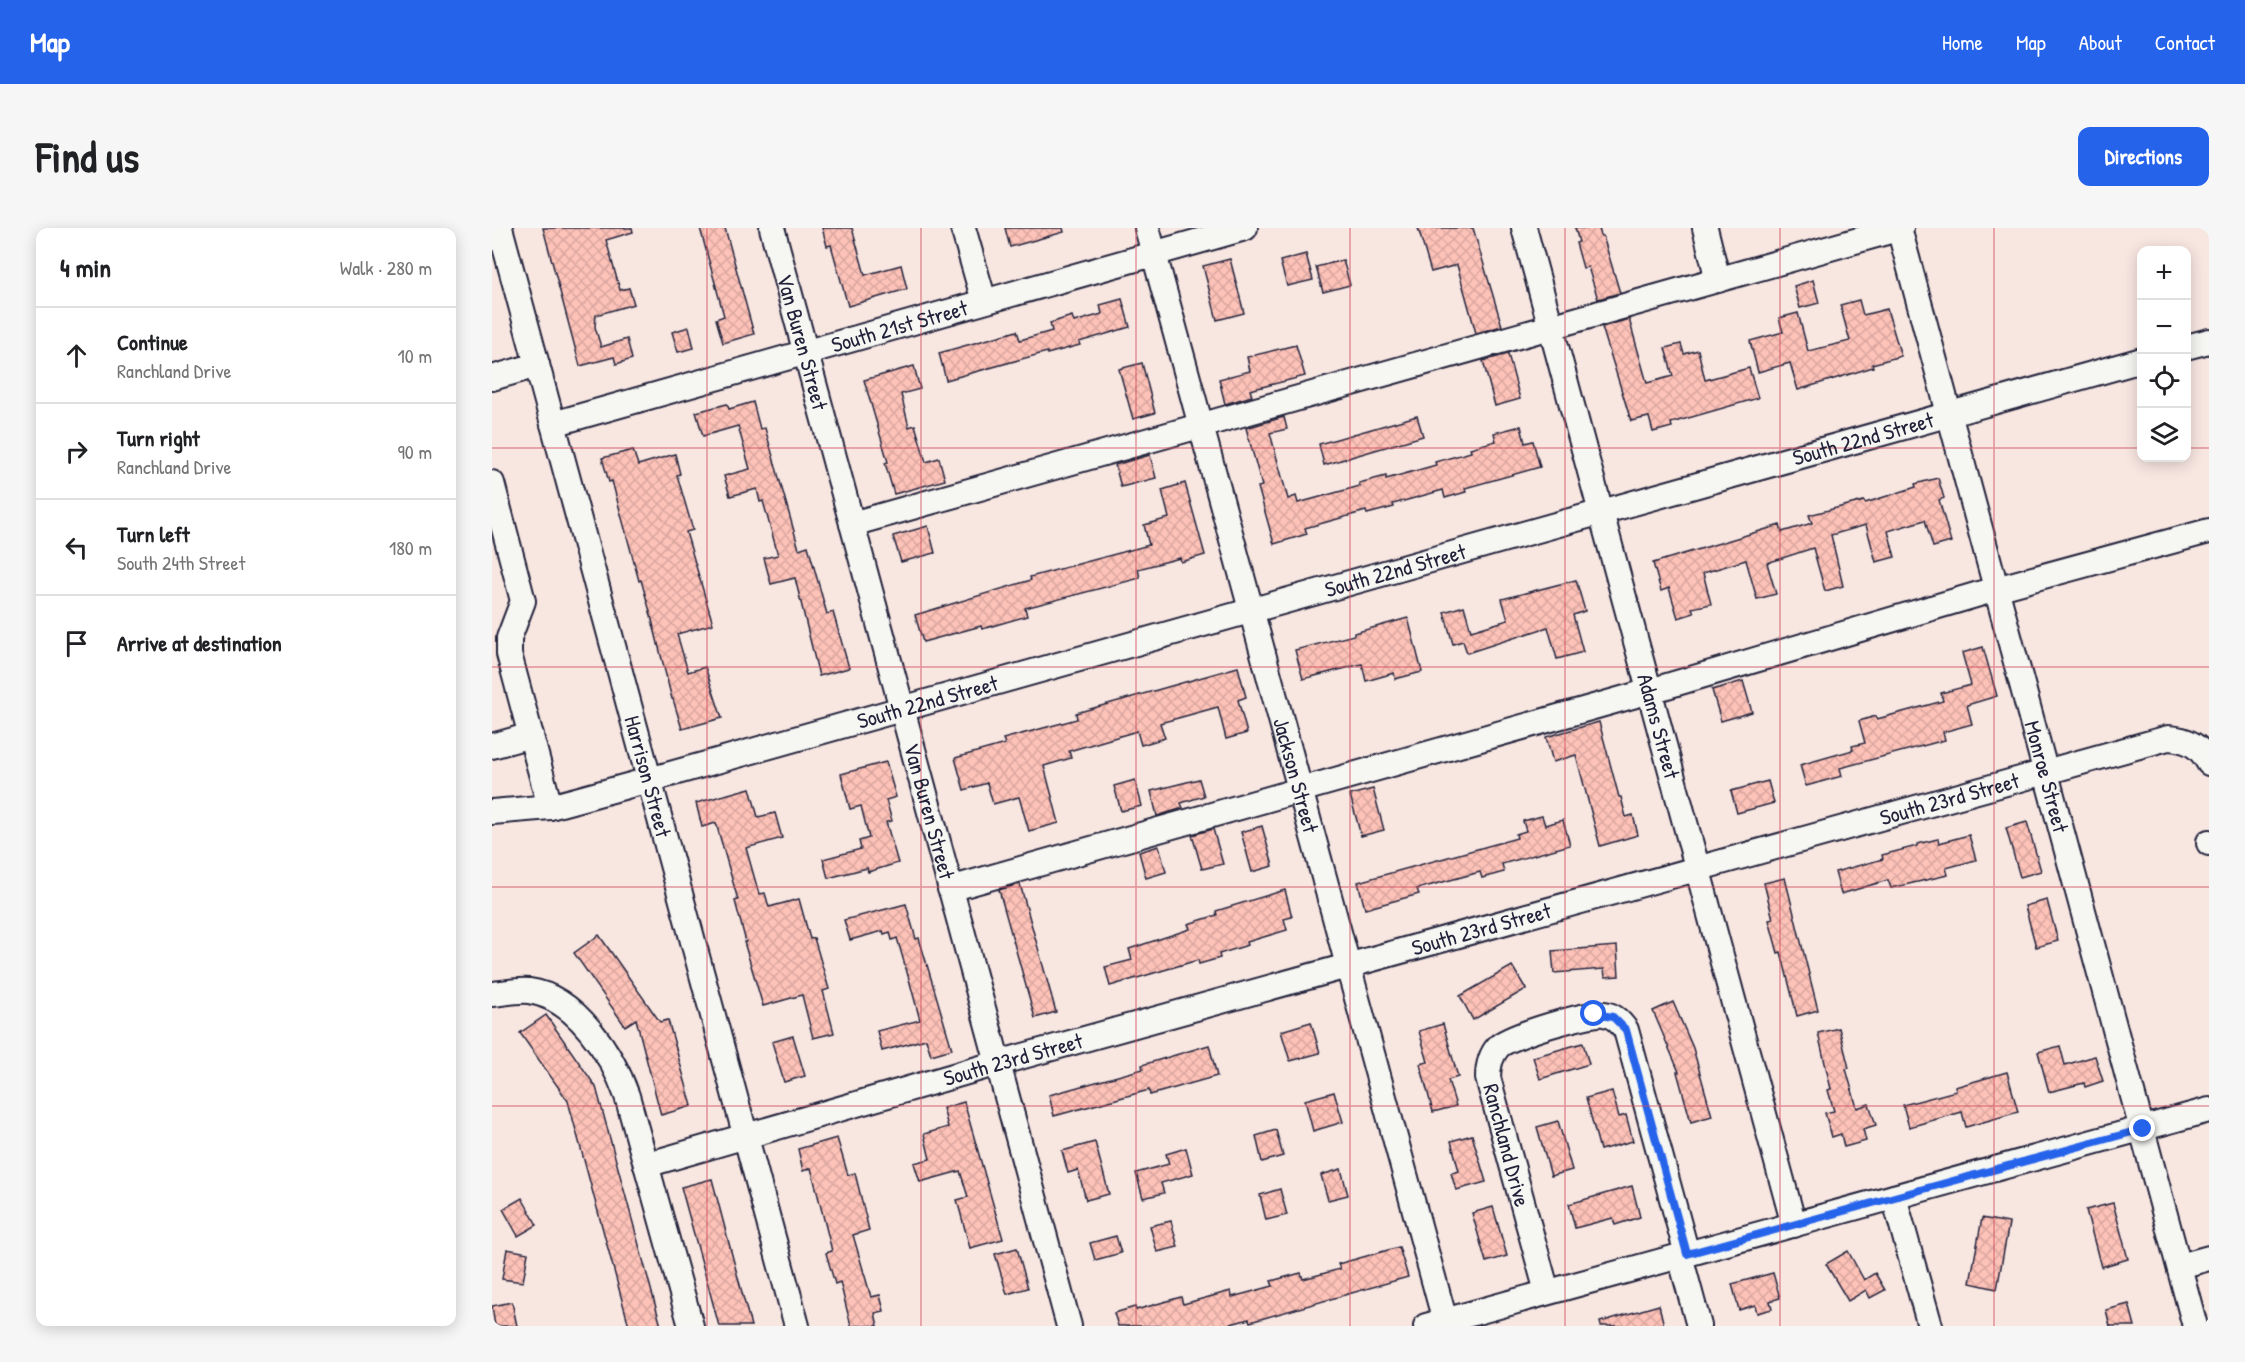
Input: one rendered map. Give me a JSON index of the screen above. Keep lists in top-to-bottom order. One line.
{"streets":{"street":["South 21st Street","Van Buren Street","South 22nd Street","Adams Street","Jackson Street","Harrison Street","Monroe Street","South 23rd Street","Ranchland Drive"]},"crossings":[["South 21st Street","Van Buren Street"],["South 21st Street","Jackson Street"],["South 21st Street","Harrison Street"],["Van Buren Street","South 22nd Street"],["Van Buren Street","South 23rd Street"],["South 22nd Street","Adams Street"],["South 22nd Street","Jackson Street"],["South 22nd Street","Harrison Street"],["South 22nd Street","Monroe Street"],["Adams Street","South 23rd Street"],["Jackson Street","South 23rd Street"],["Harrison Street","South 23rd Street"],["Monroe Street","South 23rd Street"]],"page":{"header":"Map","nav":["Home","Map","About","Contact"],"buttons":"Directions","title":"Find us","heading":["4 min","Walk · 280 m"],"map_buttons":["+","−"],"list":[["Continue","Ranchland Drive","10 m"],["Turn right","Ranchland Drive","90 m"],["Turn left","South 24th Street","180 m"],"Arrive at destination"]}}
